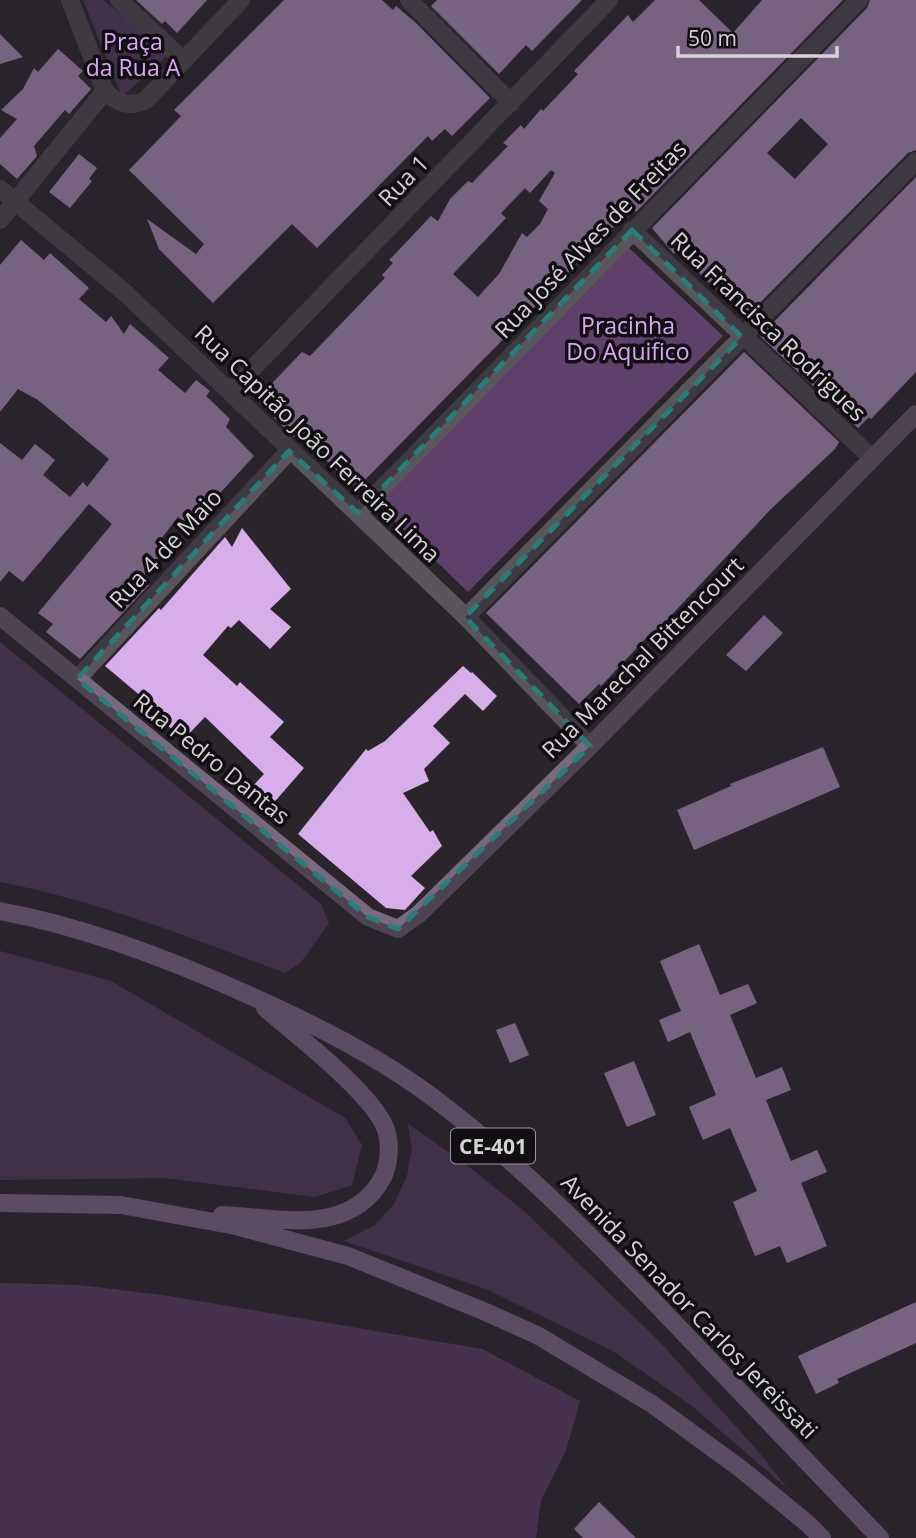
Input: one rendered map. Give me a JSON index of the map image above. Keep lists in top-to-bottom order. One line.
{"streets":{"main road":["Rua Marechal Bittencourt","Rua Pedro Dantas","CE-401","Avenida Senador Carlos Jereissati"],"street":["Rua 1","Rua José Alves de Freitas","Rua Francisca Rodrigues","Rua Capitão João Ferreira Lima","Rua 4 de Maio"]},"crossings":[["Rua 1","Rua Capitão João Ferreira Lima"],["Rua José Alves de Freitas","Rua Francisca Rodrigues"],["Rua José Alves de Freitas","Rua Capitão João Ferreira Lima"],["Rua Francisca Rodrigues","Rua Marechal Bittencourt"],["Rua Capitão João Ferreira Lima","Rua 4 de Maio"],["Rua Capitão João Ferreira Lima","Rua Marechal Bittencourt"],["Rua 4 de Maio","Rua Pedro Dantas"],["Rua Marechal Bittencourt","Rua Pedro Dantas"]],"parks":["Praça da Rua A","Pracinha Do Aquifico"],"scale_bar":"50 m"}
